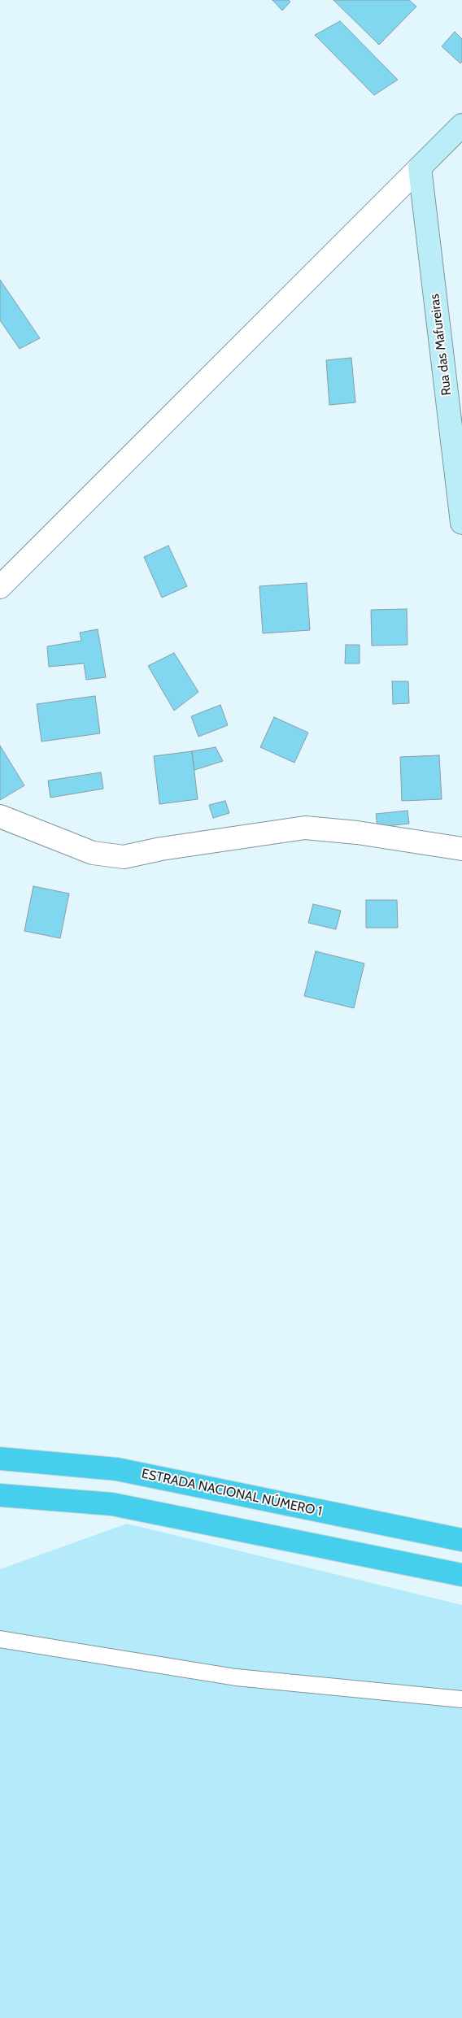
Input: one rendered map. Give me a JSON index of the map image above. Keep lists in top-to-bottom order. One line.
{"streets":{"highway":["ESTRADA NACIONAL NÚMERO 1"],"main road":["Rua das Mafureiras"]}}
